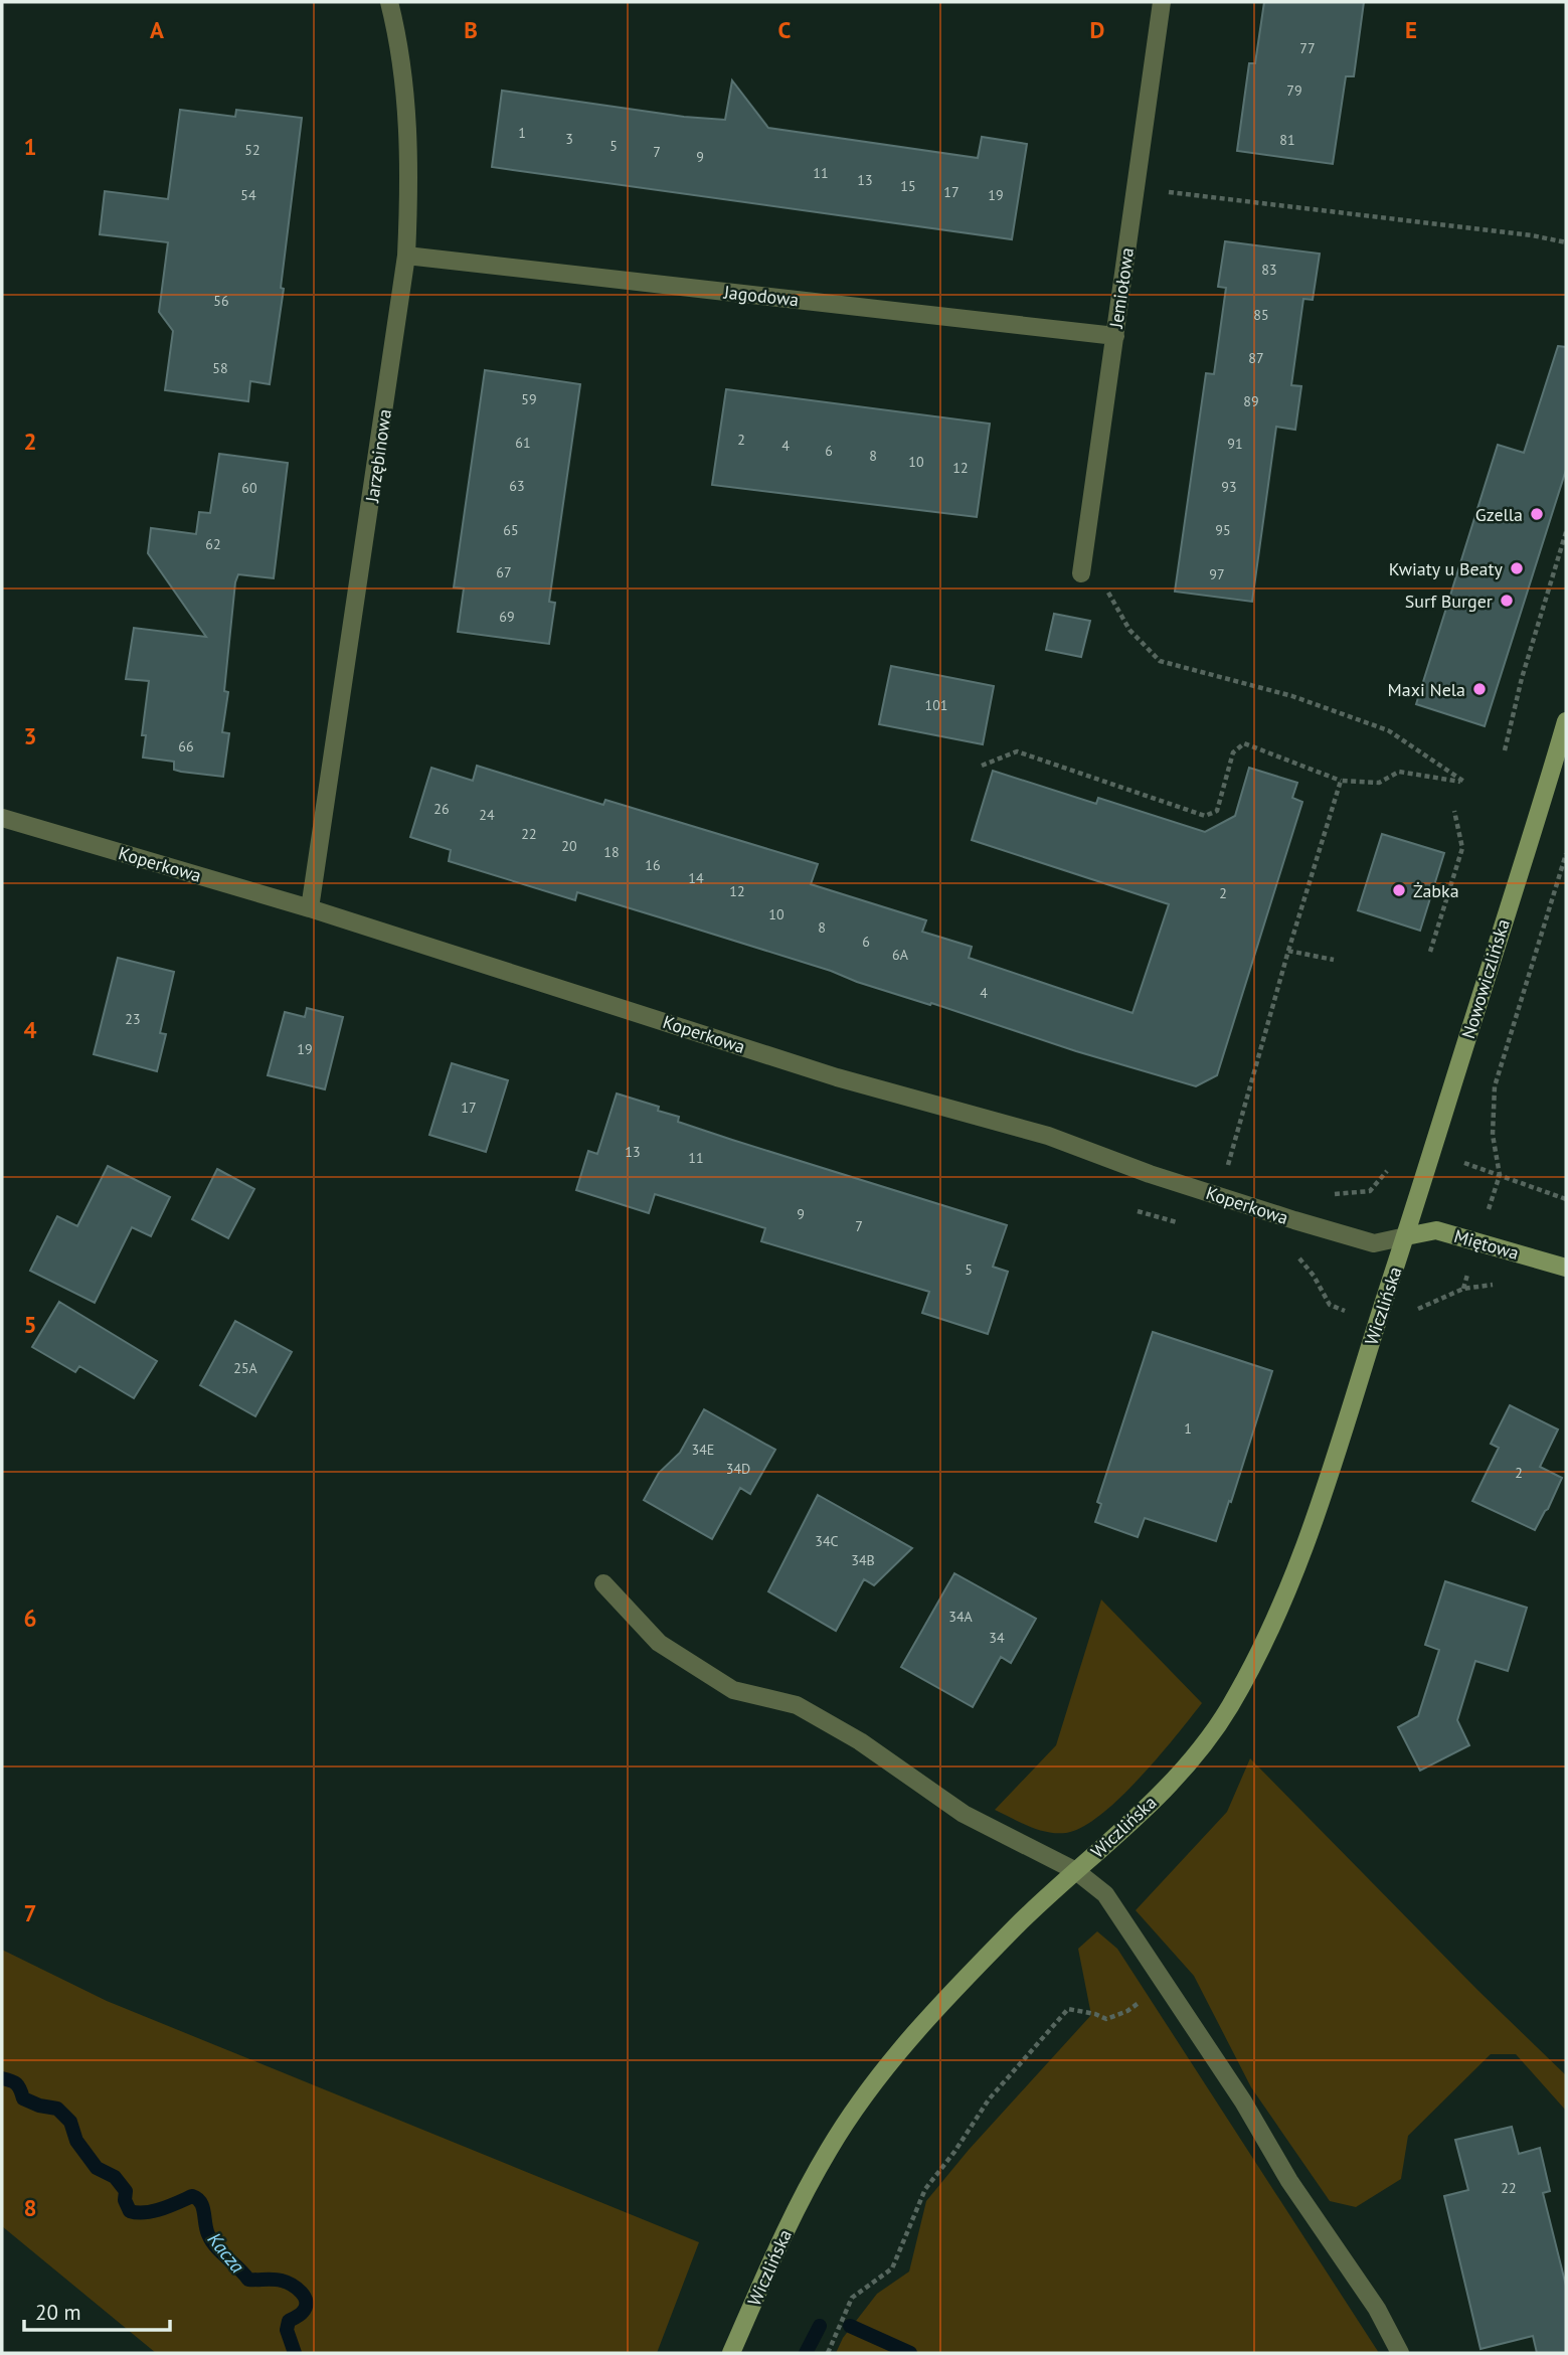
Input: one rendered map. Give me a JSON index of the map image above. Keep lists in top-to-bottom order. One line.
{"streets":{"street":["Jemiołowa","Jagodowa","Jarzębinowa","Koperkowa","Nowowiczlińska","Miętowa","Wiczlińska"]},"crossings":[["Jemiołowa","Jagodowa"],["Jagodowa","Jarzębinowa"],["Jarzębinowa","Koperkowa"],["Koperkowa","Nowowiczlińska"],["Koperkowa","Miętowa"],["Koperkowa","Wiczlińska"],["Nowowiczlińska","Miętowa"],["Nowowiczlińska","Wiczlińska"],["Miętowa","Wiczlińska"]],"water":["Kacza"],"places":["Gzella","Kwiaty u Beaty","Surf Burger","Maxi Nela","Żabka"],"house_numbers":["77","79","1","3","81","5","52","7","9","11","13","15","17","54","19","83","56","85","87","58","59","89","2","61","91","4","6","8","10","12","63","93","60","65","95","62","67","97","69","101","66","26","24","22","20","18","16","14","12","2","10","8","6","6A","4","23","19","17","13","11","9","7","5","25A","1","34E","34D","2","34C","34B","34A","34","22"],"scale_bar":"20 m","grid":{"columns":["A","B","C","D","E"],"rows":["1","2","3","4","5","6","7","8"]}}
